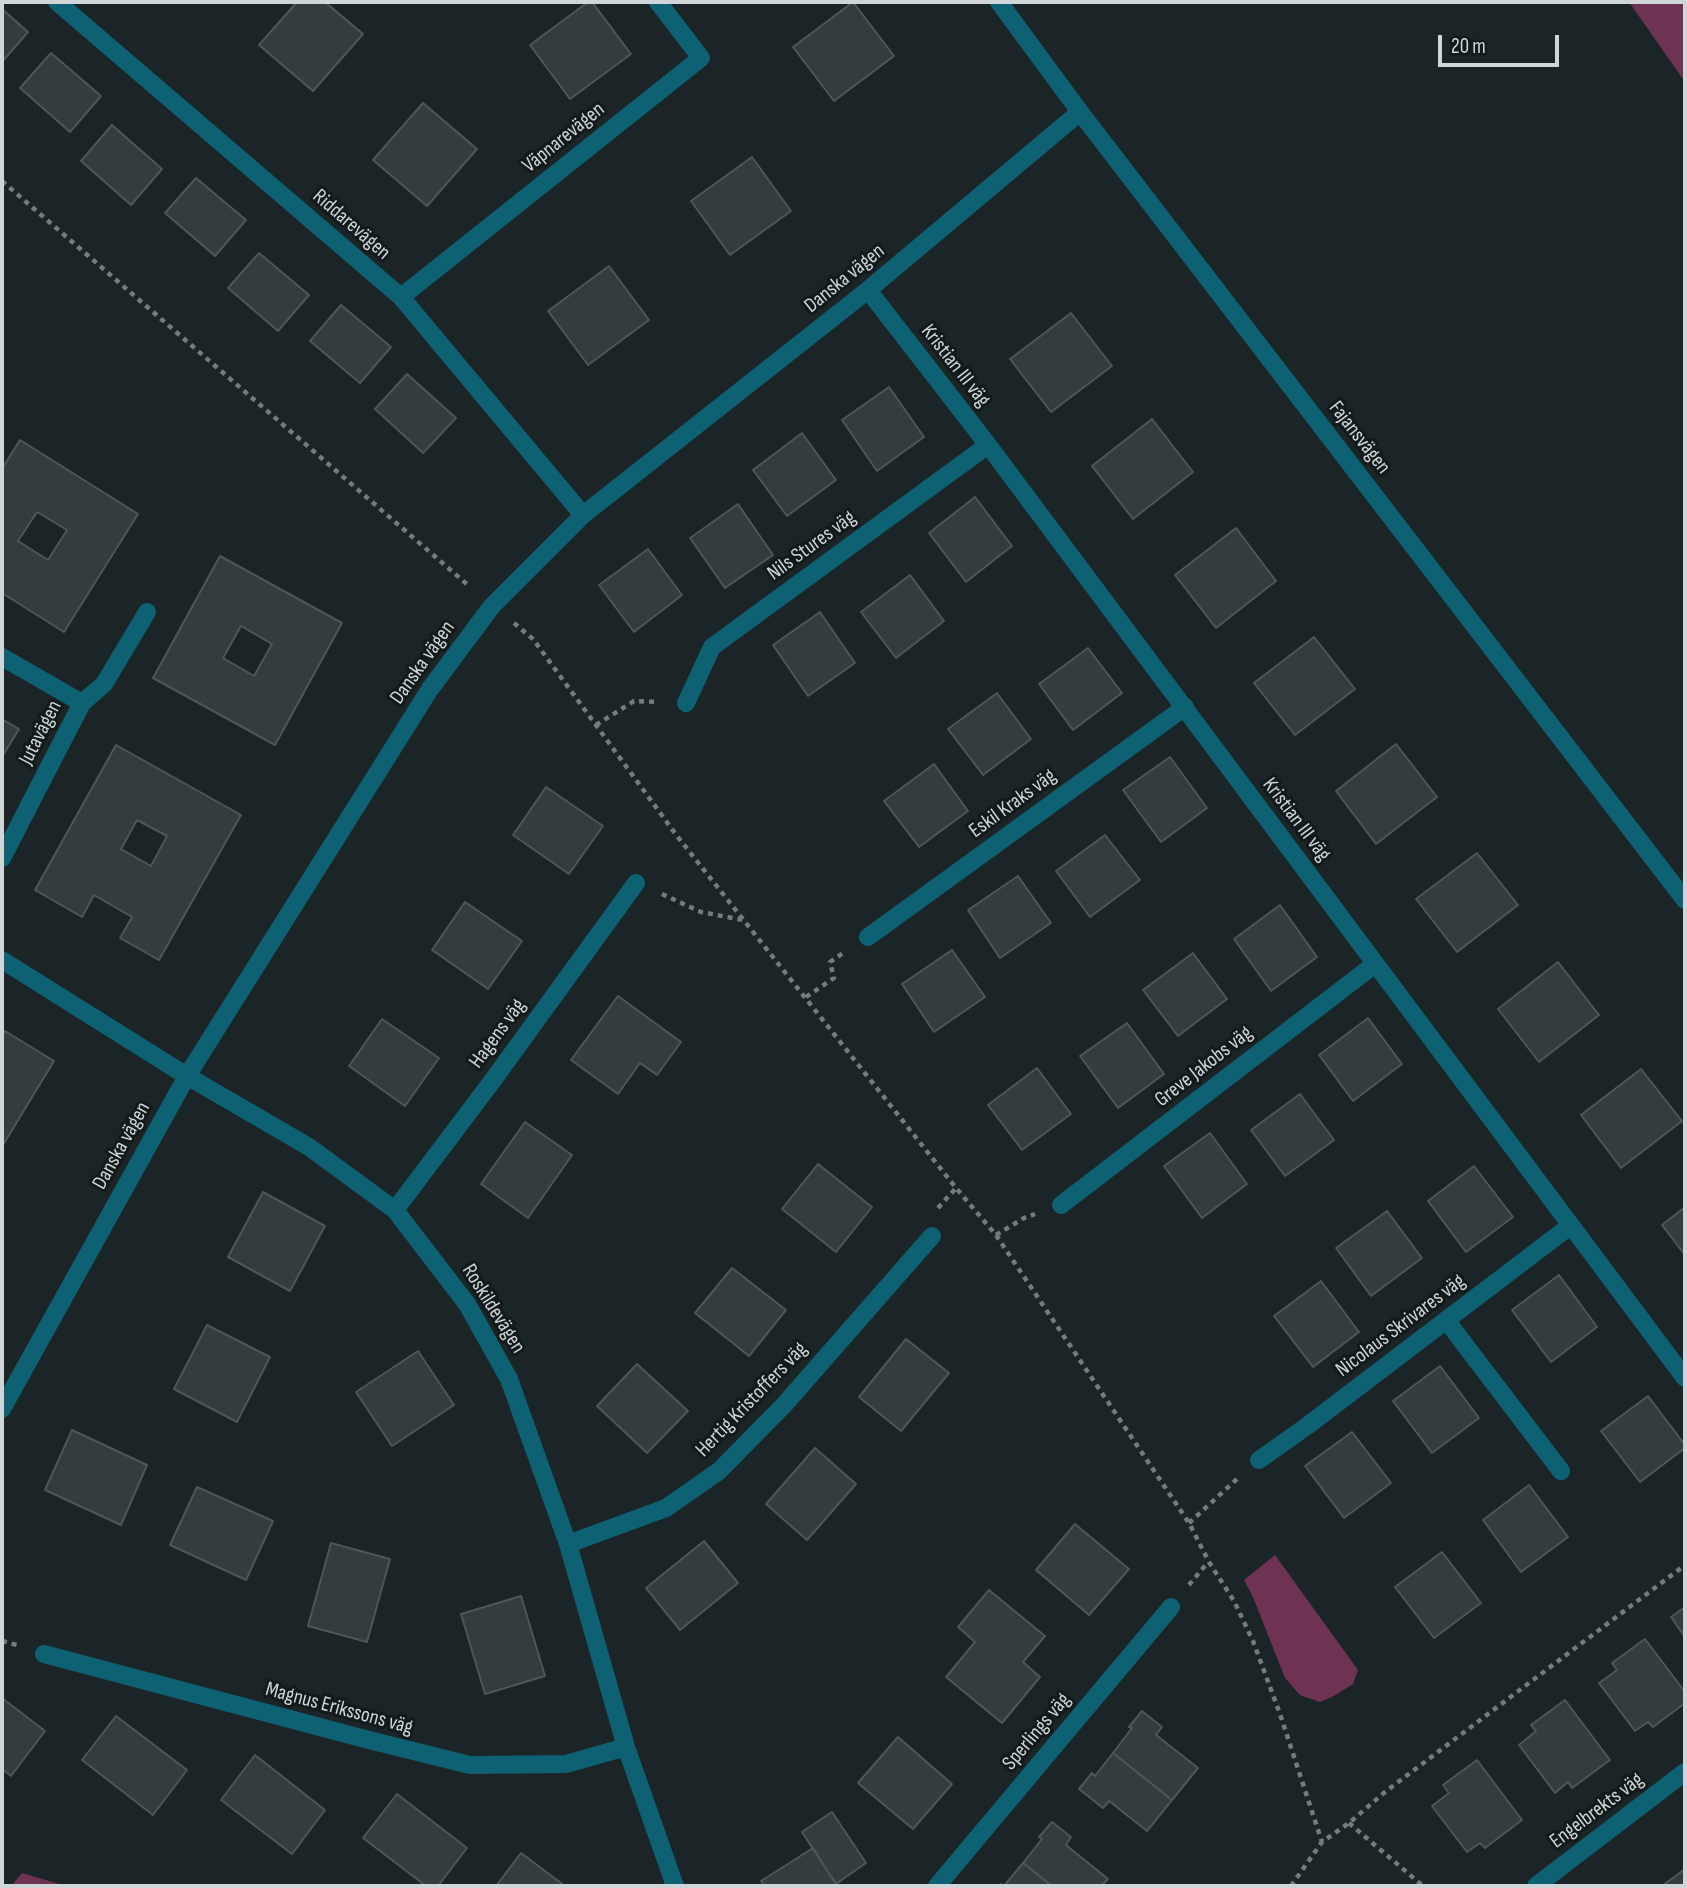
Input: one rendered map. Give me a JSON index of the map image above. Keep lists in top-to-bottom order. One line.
{"streets":{"street":["Väpnarevägen","Riddarevägen","Danska vägen","Kristian III väg","Fajansvägen","Nils Stures väg","Jutavägen","Eskil Kraks väg","Hagens väg","Greve Jakobs väg","Roskildevägen","Nicolaus Skrivares väg","Hertig Kristoffers väg","Magnus Erikssons väg","Sperlings väg","Engelbrekts väg"]},"crossings":[["Väpnarevägen","Riddarevägen"],["Riddarevägen","Danska vägen"],["Danska vägen","Kristian III väg"],["Danska vägen","Fajansvägen"],["Danska vägen","Roskildevägen"],["Kristian III väg","Nils Stures väg"],["Kristian III väg","Eskil Kraks väg"],["Kristian III väg","Greve Jakobs väg"],["Kristian III väg","Nicolaus Skrivares väg"],["Hagens väg","Roskildevägen"],["Roskildevägen","Hertig Kristoffers väg"],["Roskildevägen","Magnus Erikssons väg"]],"scale_bar":"20 m"}
